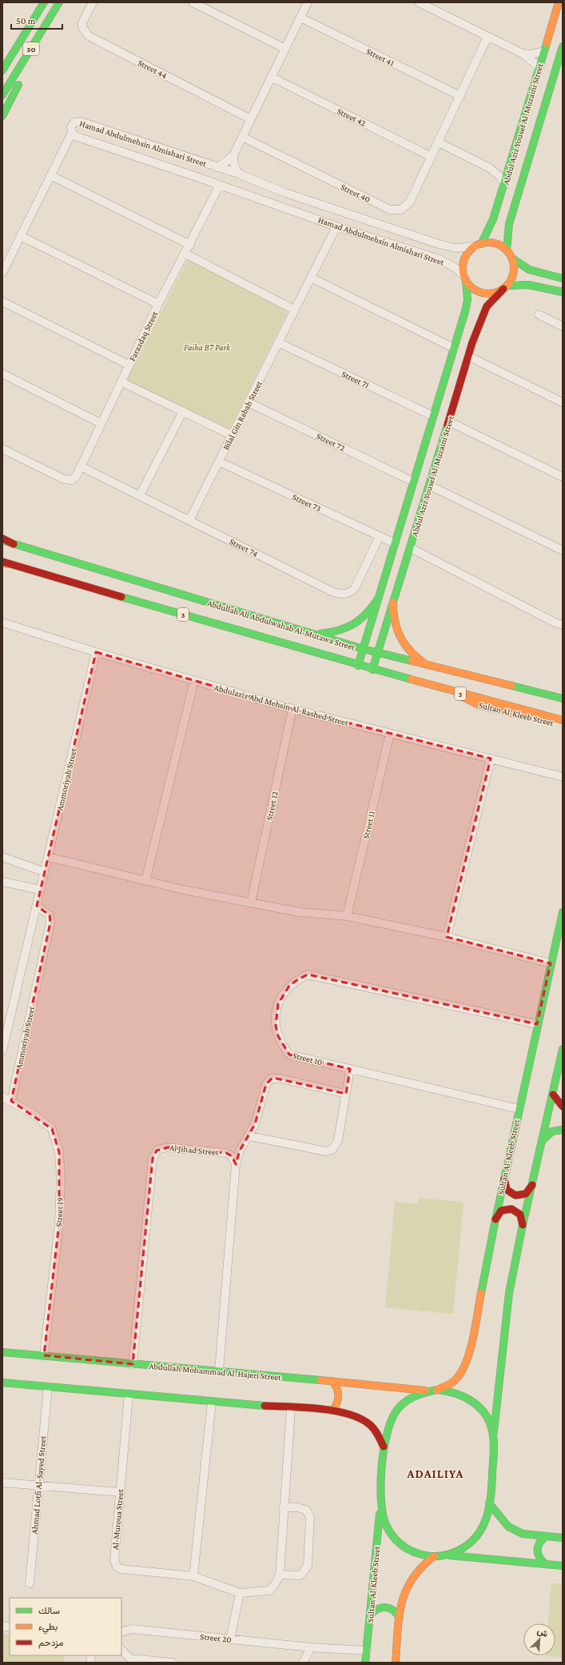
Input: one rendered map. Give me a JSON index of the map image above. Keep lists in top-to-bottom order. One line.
{"streets":{"main road":["50","Abdul Aziz Yousef Al-Muzaini Street","3","Abdullah Ali Abdulwahab Al-Mutawa Street","Sultan Al-Kleeb Street","Abdullah Mohammad Al-Hajeri Street"],"street":["Street 41","Street 44","Street 42","Hamad Abdulmehsin Almishari Street","Street 40","Farazdaq Street","Street 71","Bilal Gin Rabah Street","Street 72","Street 73","Street 74","Abdulaziz Abd Mehsin Al-Rashed Street","Ammoriyah Street","Street 12","Street 11","Street 10","Al Jihad Street","Street 19","Ahmad Lotfi Al-Sayed Street","Al-Muroua Street","Street 20"]},"crossings":[["Street 41","Street 40"],["Street 42","Street 40"],["Abdul Aziz Yousef Al-Muzaini Street","Hamad Abdulmehsin Almishari Street"],["Abdul Aziz Yousef Al-Muzaini Street","Street 71"],["Abdul Aziz Yousef Al-Muzaini Street","Street 72"],["Abdul Aziz Yousef Al-Muzaini Street","Street 73"],["Abdul Aziz Yousef Al-Muzaini Street","Abdullah Ali Abdulwahab Al-Mutawa Street"],["Hamad Abdulmehsin Almishari Street","Farazdaq Street"],["Hamad Abdulmehsin Almishari Street","Bilal Gin Rabah Street"],["Farazdaq Street","Street 74"],["Street 71","Bilal Gin Rabah Street"],["Bilal Gin Rabah Street","Street 72"],["Bilal Gin Rabah Street","Street 73"],["Bilal Gin Rabah Street","Street 74"],["Street 73","Street 74"],["Abdullah Ali Abdulwahab Al-Mutawa Street","Sultan Al-Kleeb Street"],["Abdulaziz Abd Mehsin Al-Rashed Street","Ammoriyah Street"],["Abdulaziz Abd Mehsin Al-Rashed Street","Street 12"],["Abdulaziz Abd Mehsin Al-Rashed Street","Street 11"],["Sultan Al-Kleeb Street","Street 10"],["Sultan Al-Kleeb Street","Street 20"],["Ammoriyah Street","Street 19"],["Al Jihad Street","Abdullah Mohammad Al-Hajeri Street"],["Street 19","Abdullah Mohammad Al-Hajeri Street"]],"districts":["ADAILIYA"],"parks":["Faiha B7 Park"],"legend":["سالك","بطيء","مزدحم"],"scale_bar":"50 m","north":"top right"}
